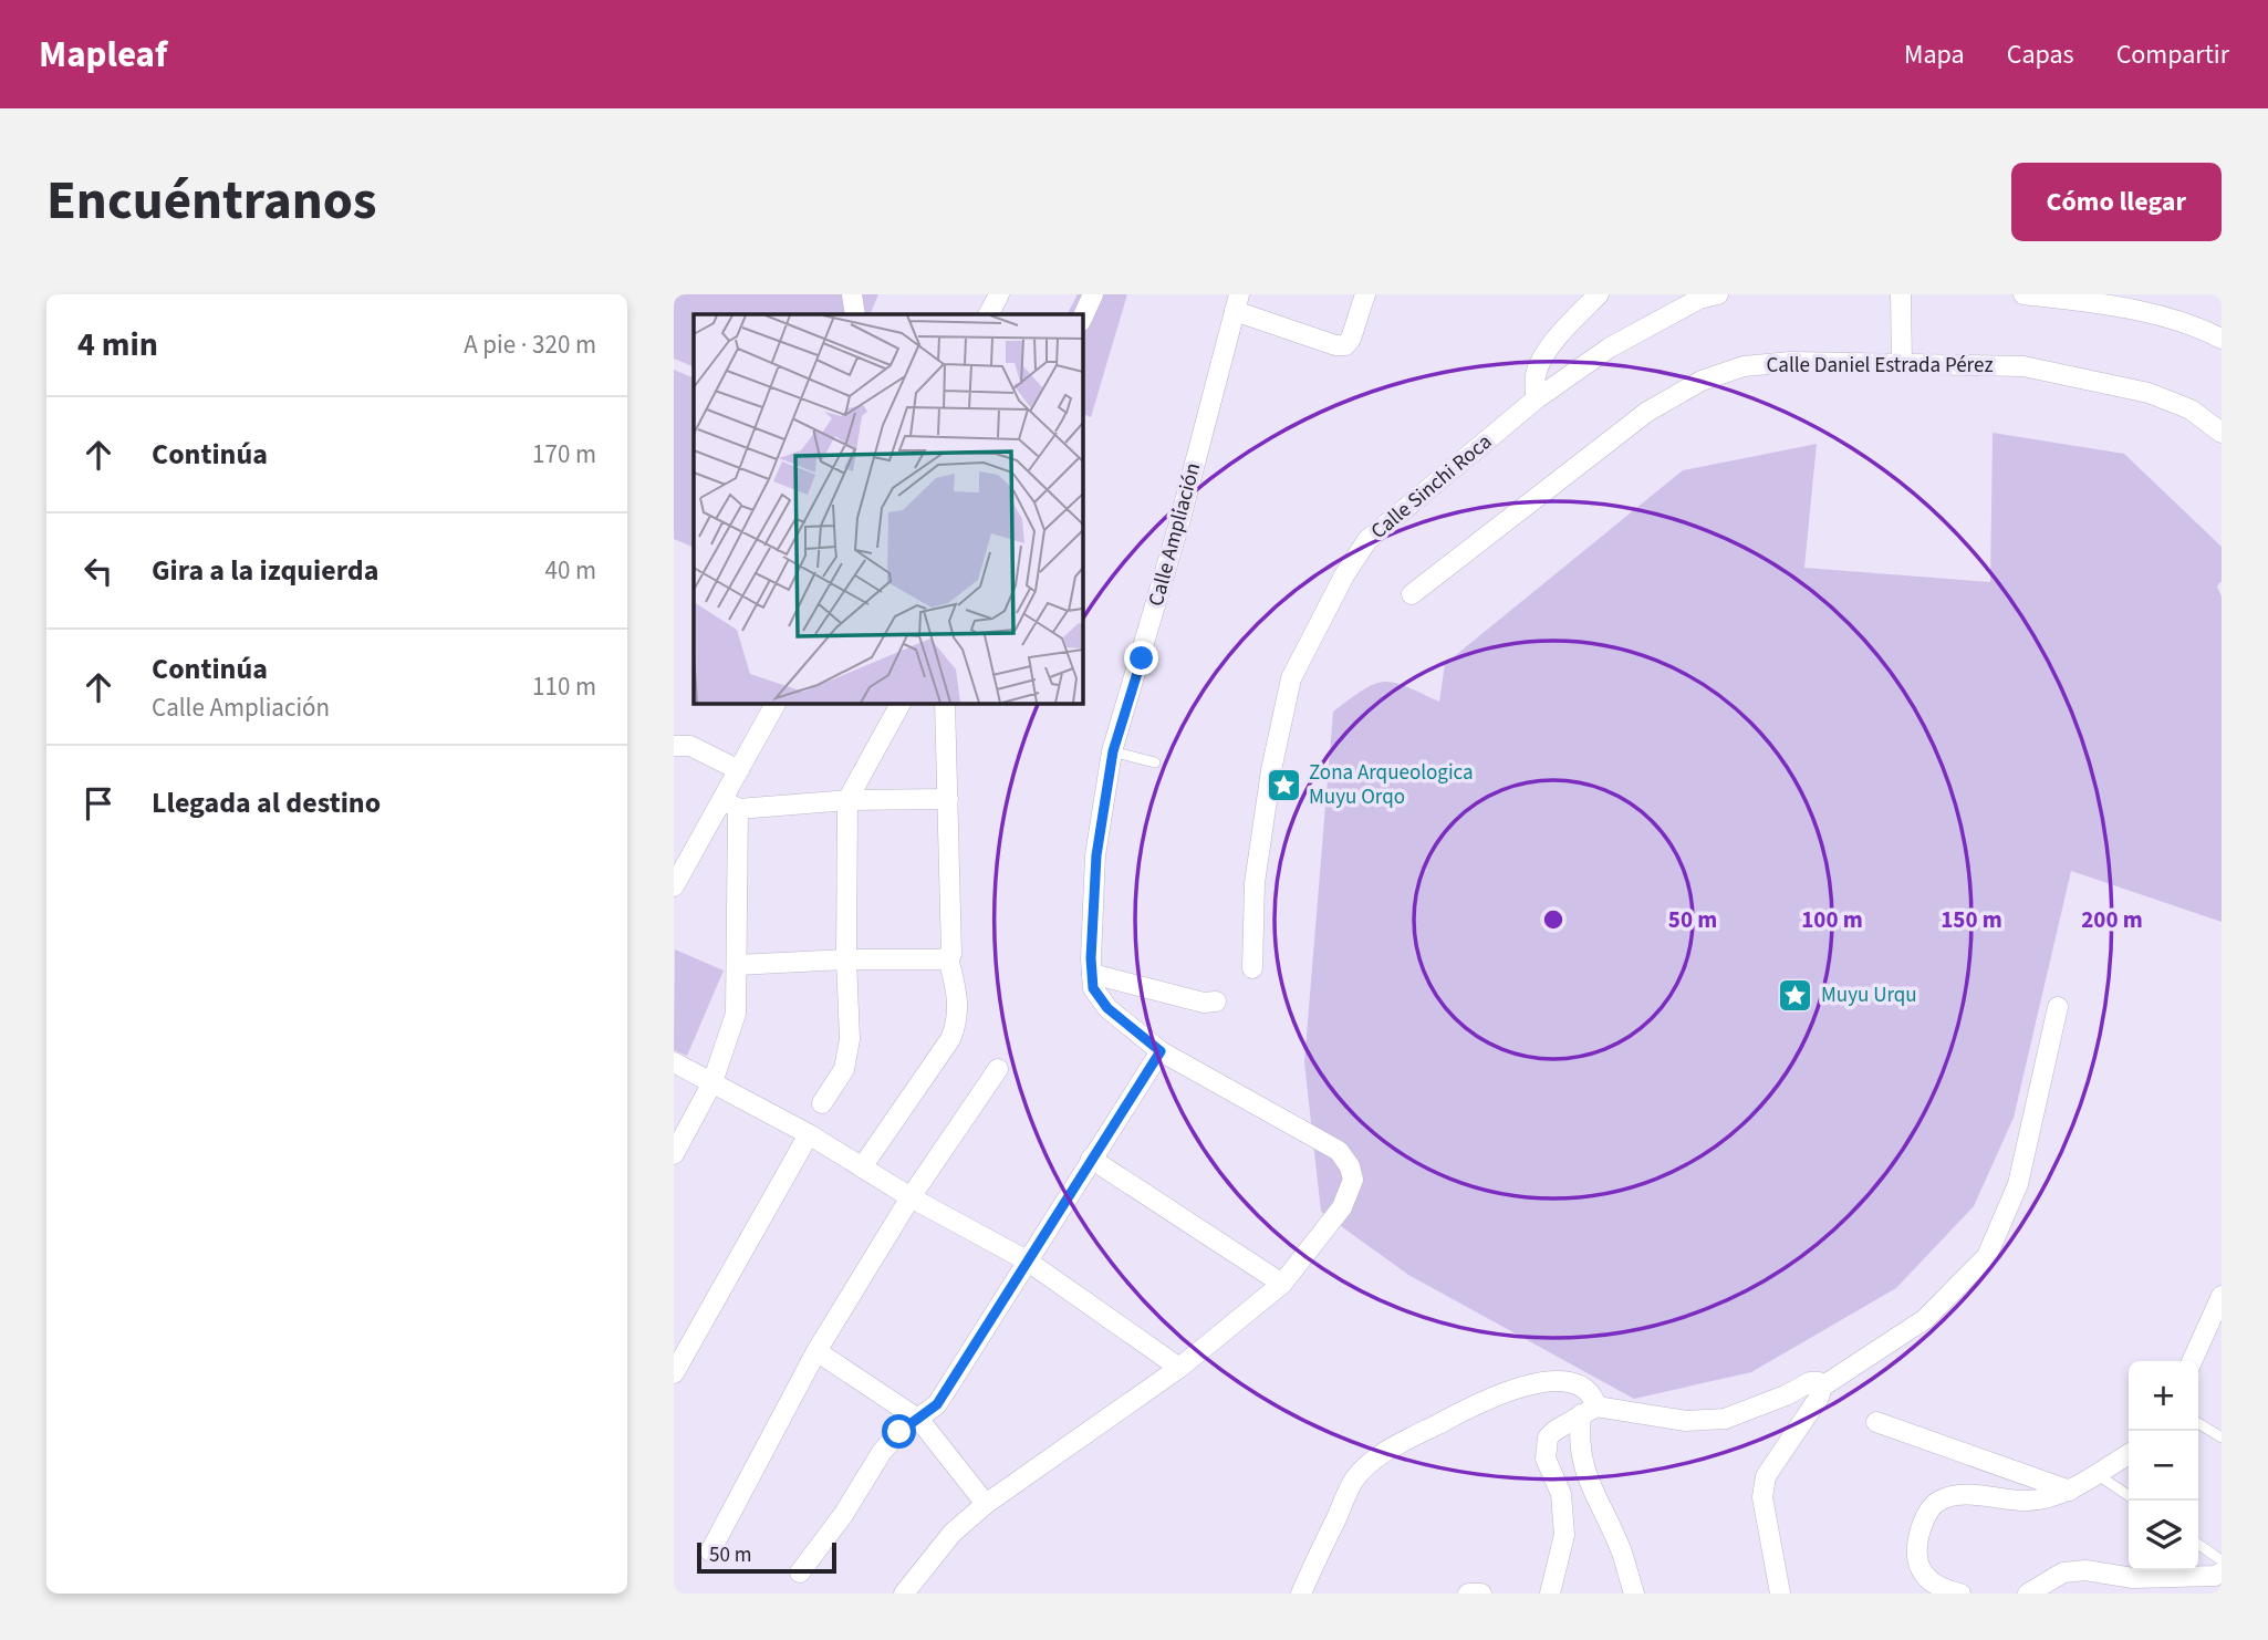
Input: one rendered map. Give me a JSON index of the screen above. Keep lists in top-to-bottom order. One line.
{"streets":{"street":["Calle Daniel Estrada Pérez","Calle Sinchi Roca","Calle Ampliación"]},"places":{"place":["Zona Arqueologica Muyu Orqo","Muyu Urqu"]},"scale_bar":"50 m","page":{"header":"Mapleaf","nav":["Mapa","Capas","Compartir"],"title":"Encuéntranos","buttons":"Cómo llegar","heading":["4 min","A pie · 320 m"],"list":[["Continúa","170 m"],["Gira a la izquierda","40 m"],["Continúa","Calle Ampliación","110 m"],"Llegada al destino"],"map_buttons":["+","−"],"scale":"50 m"},"rings":["50 m","100 m","150 m","200 m"]}
